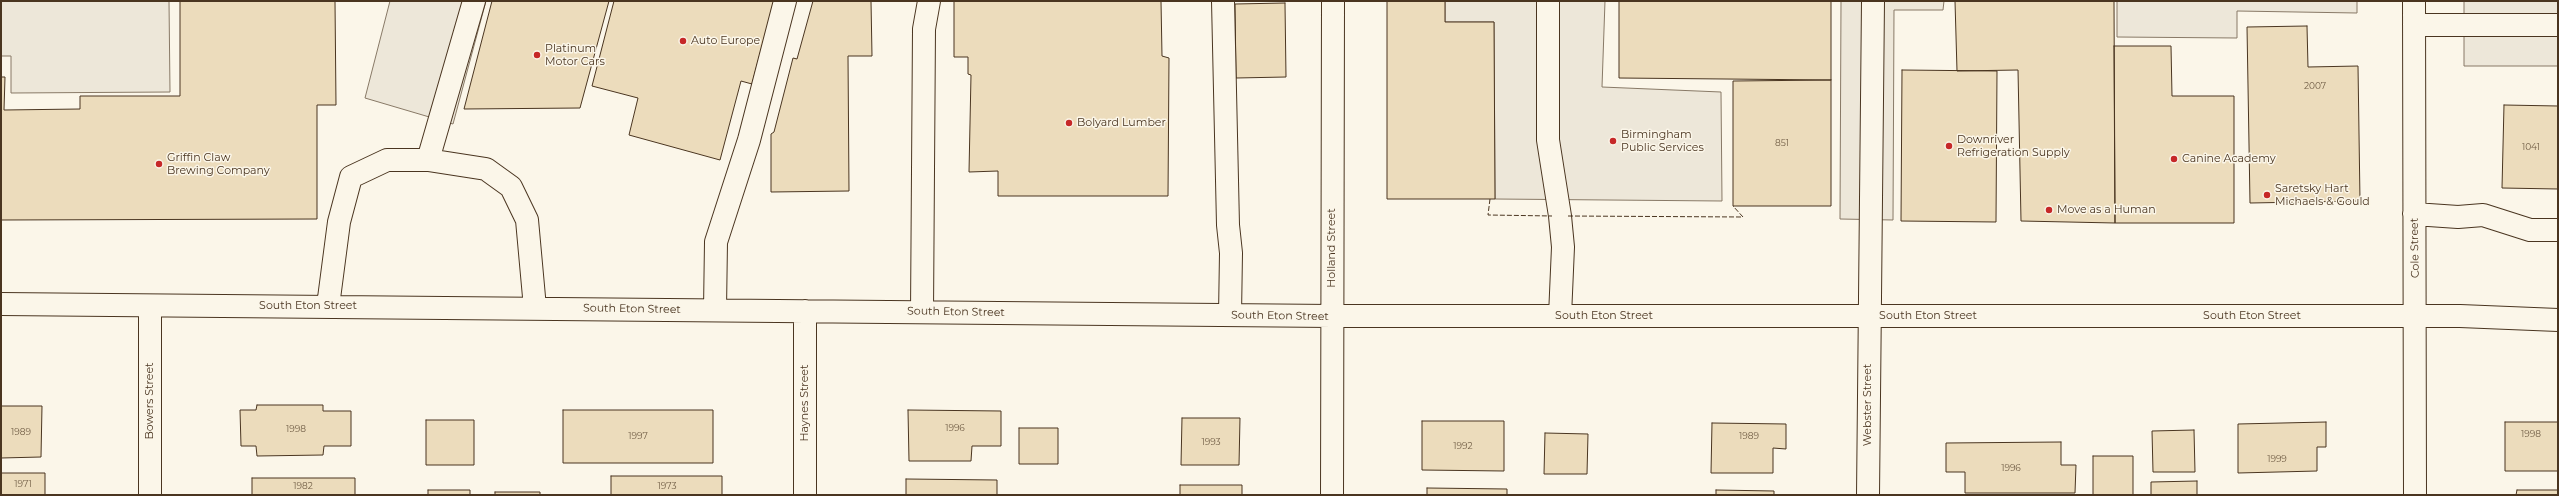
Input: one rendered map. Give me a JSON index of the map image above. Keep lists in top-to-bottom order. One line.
{"streets":{"street":["Holland Street","Cole Street","South Eton Street","Bowers Street","Haynes Street","Webster Street"]},"crossings":[["Holland Street","South Eton Street"],["Cole Street","South Eton Street"],["South Eton Street","Bowers Street"],["South Eton Street","Haynes Street"],["South Eton Street","Webster Street"]],"places":["Auto Europe","Platinum Motor Cars","Bolyard Lumber","Birmingham Public Services","Downriver Refrigeration Supply","Canine Academy","Griffin Claw Brewing Company","Saretsky Hart Michaels & Gould","Move as a Human"],"house_numbers":["2007","851","1041","1996","1998","1989","1998","1997","1989","1993","1992","1999","1996","1971","1982","1973"]}
